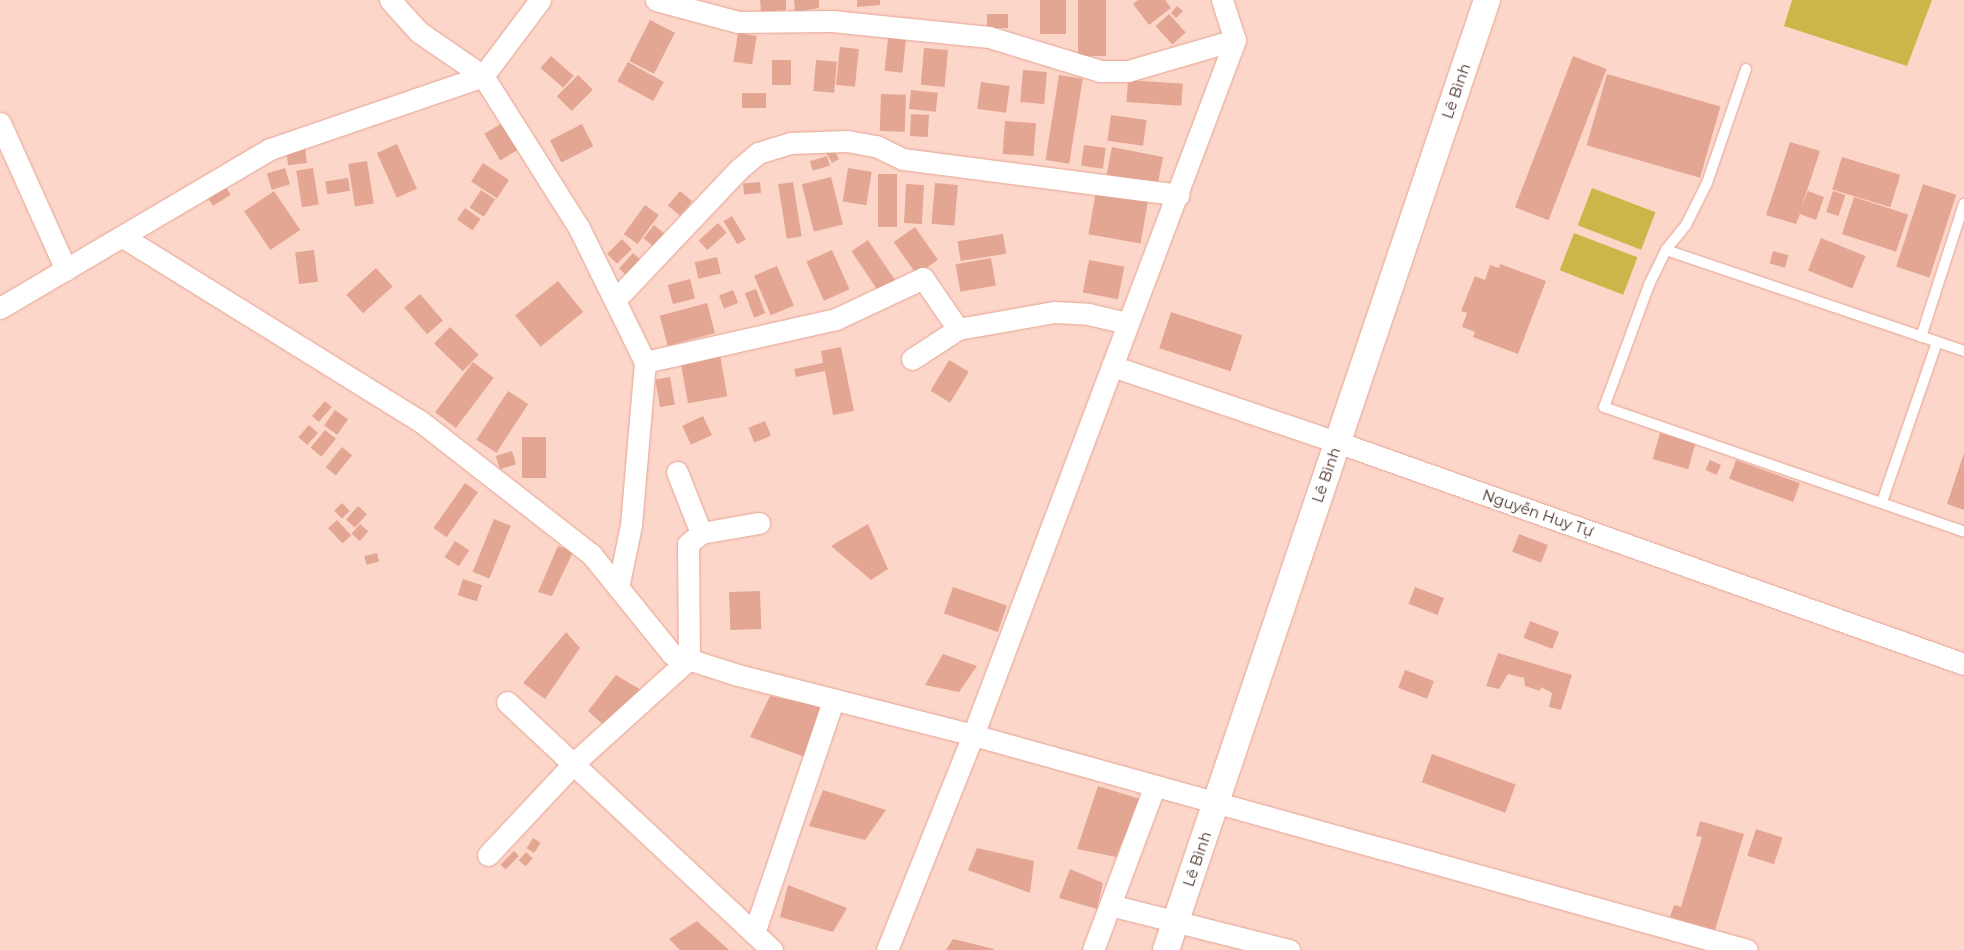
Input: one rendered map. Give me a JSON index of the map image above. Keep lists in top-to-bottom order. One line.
{"streets":{"street":["Lê Bình","Nguyễn Huy Tự"]},"crossings":[["Lê Bình","Nguyễn Huy Tự"]]}
